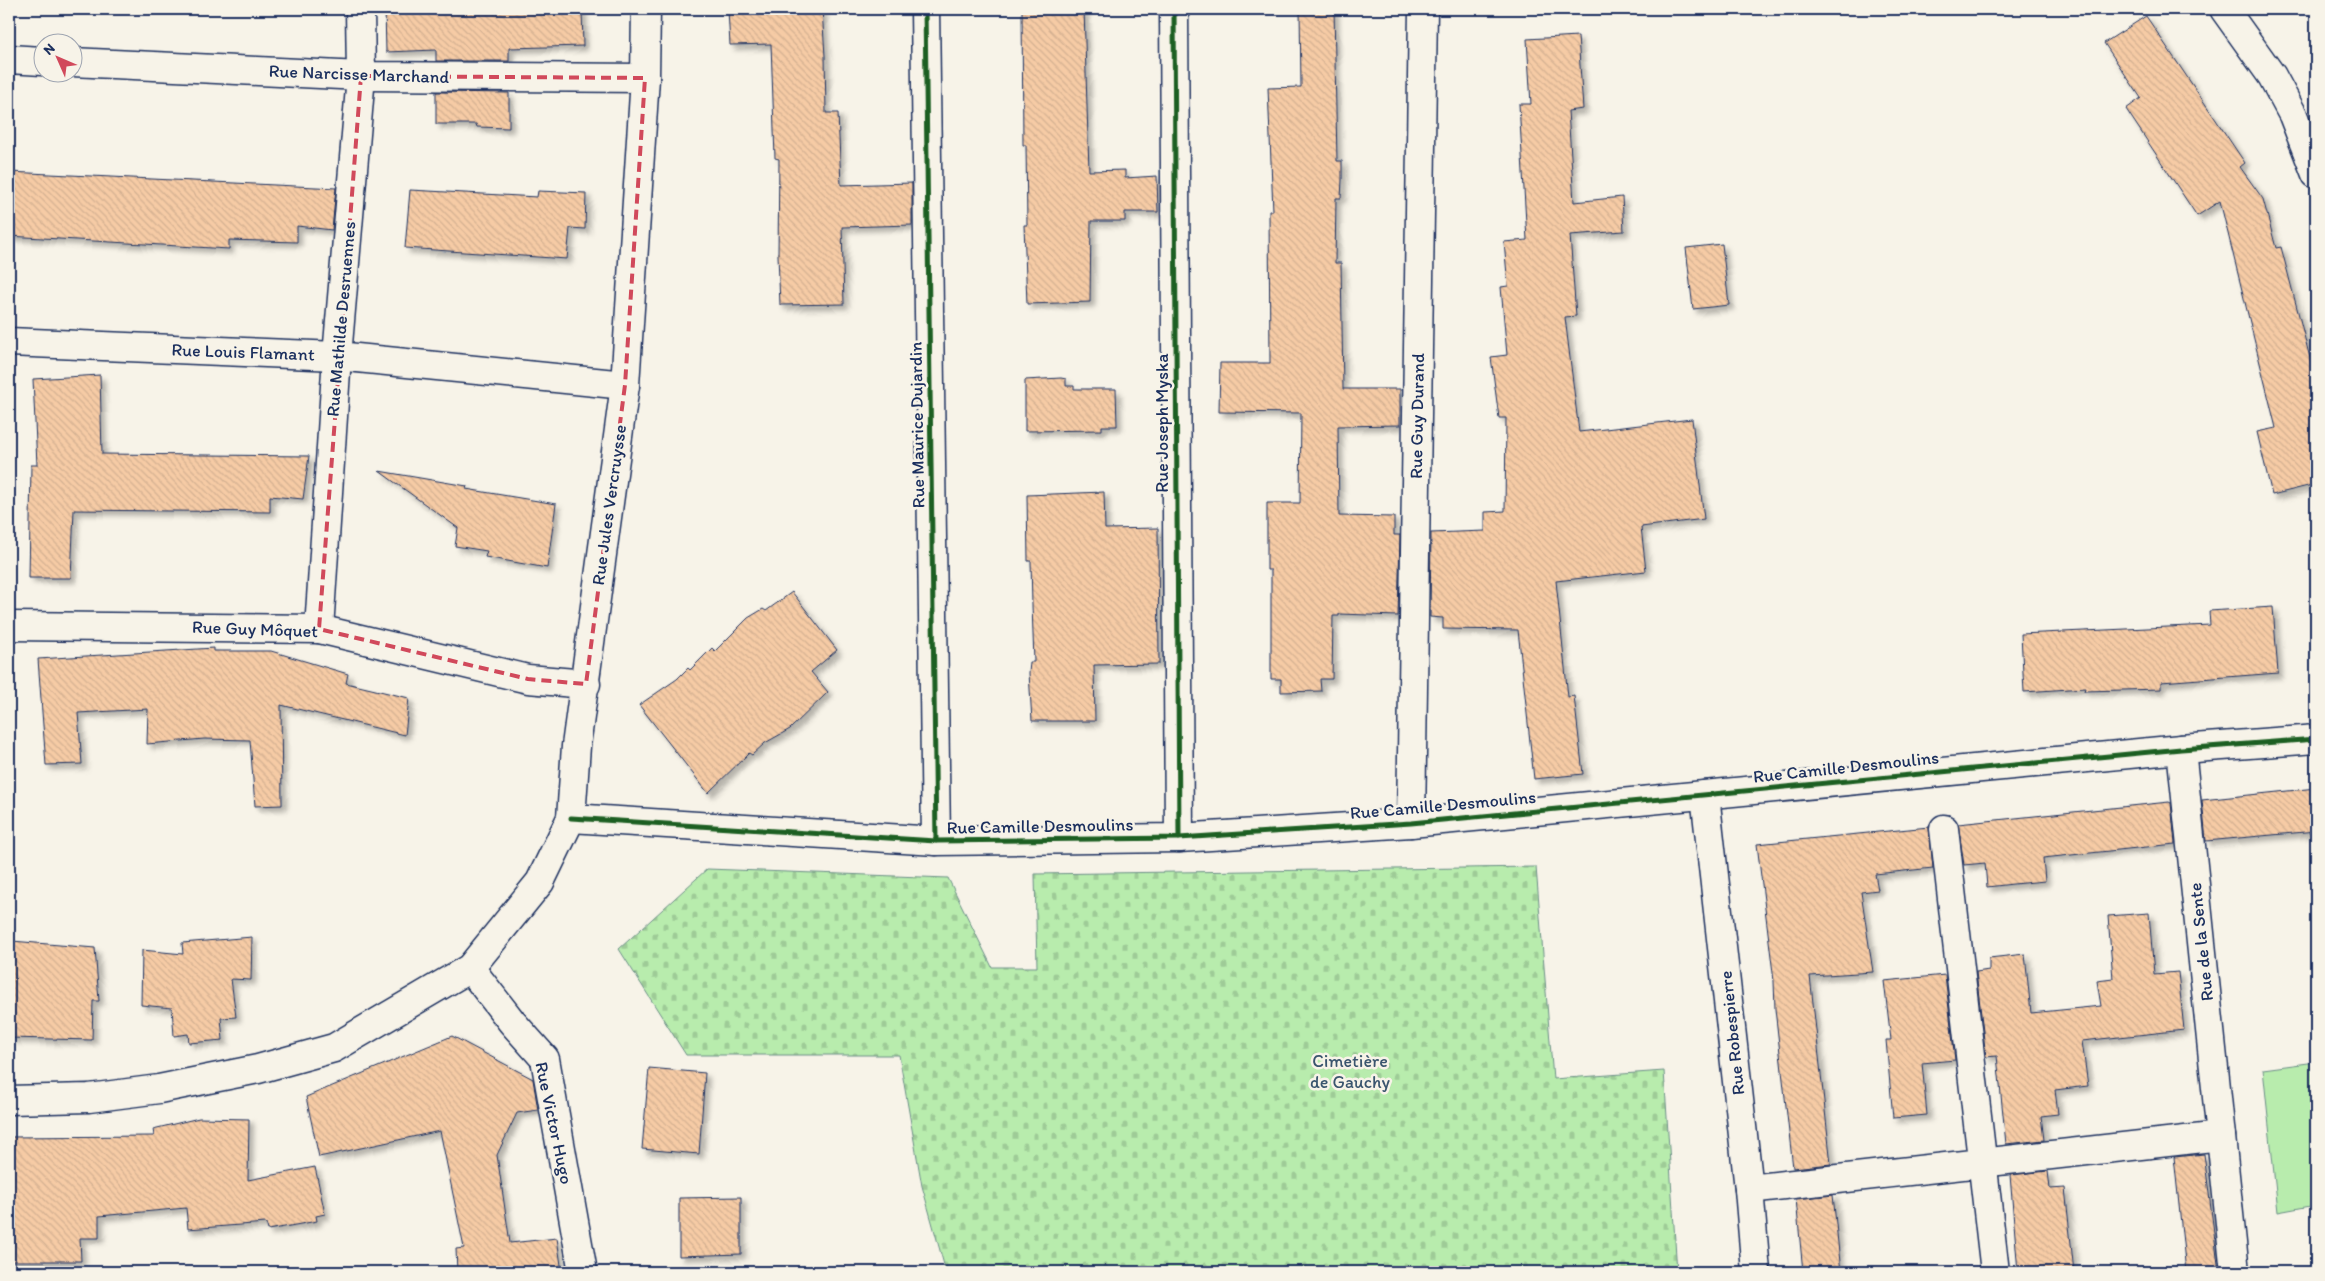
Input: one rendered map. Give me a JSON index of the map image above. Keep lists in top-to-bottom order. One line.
{"streets":{"street":["Rue Narcisse Marchand","Rue Mathilde Desruennes","Rue Louis Flamant","Rue Guy Durand","Rue Joseph Myska","Rue Maurice Dujardin","Rue Jules Vercruysse","Rue Guy Môquet","Rue Camille Desmoulins","Rue de la Sente","Rue Robespierre","Rue Victor Hugo"]},"crossings":[["Rue Narcisse Marchand","Rue Mathilde Desruennes"],["Rue Narcisse Marchand","Rue Jules Vercruysse"],["Rue Mathilde Desruennes","Rue Louis Flamant"],["Rue Mathilde Desruennes","Rue Guy Môquet"],["Rue Louis Flamant","Rue Jules Vercruysse"],["Rue Guy Durand","Rue Camille Desmoulins"],["Rue Joseph Myska","Rue Camille Desmoulins"],["Rue Maurice Dujardin","Rue Camille Desmoulins"],["Rue Jules Vercruysse","Rue Guy Môquet"],["Rue Jules Vercruysse","Rue Camille Desmoulins"],["Rue Jules Vercruysse","Rue Victor Hugo"],["Rue Camille Desmoulins","Rue de la Sente"],["Rue Camille Desmoulins","Rue Robespierre"]],"parks":["Cimetière de Gauchy"],"north":"top left"}
